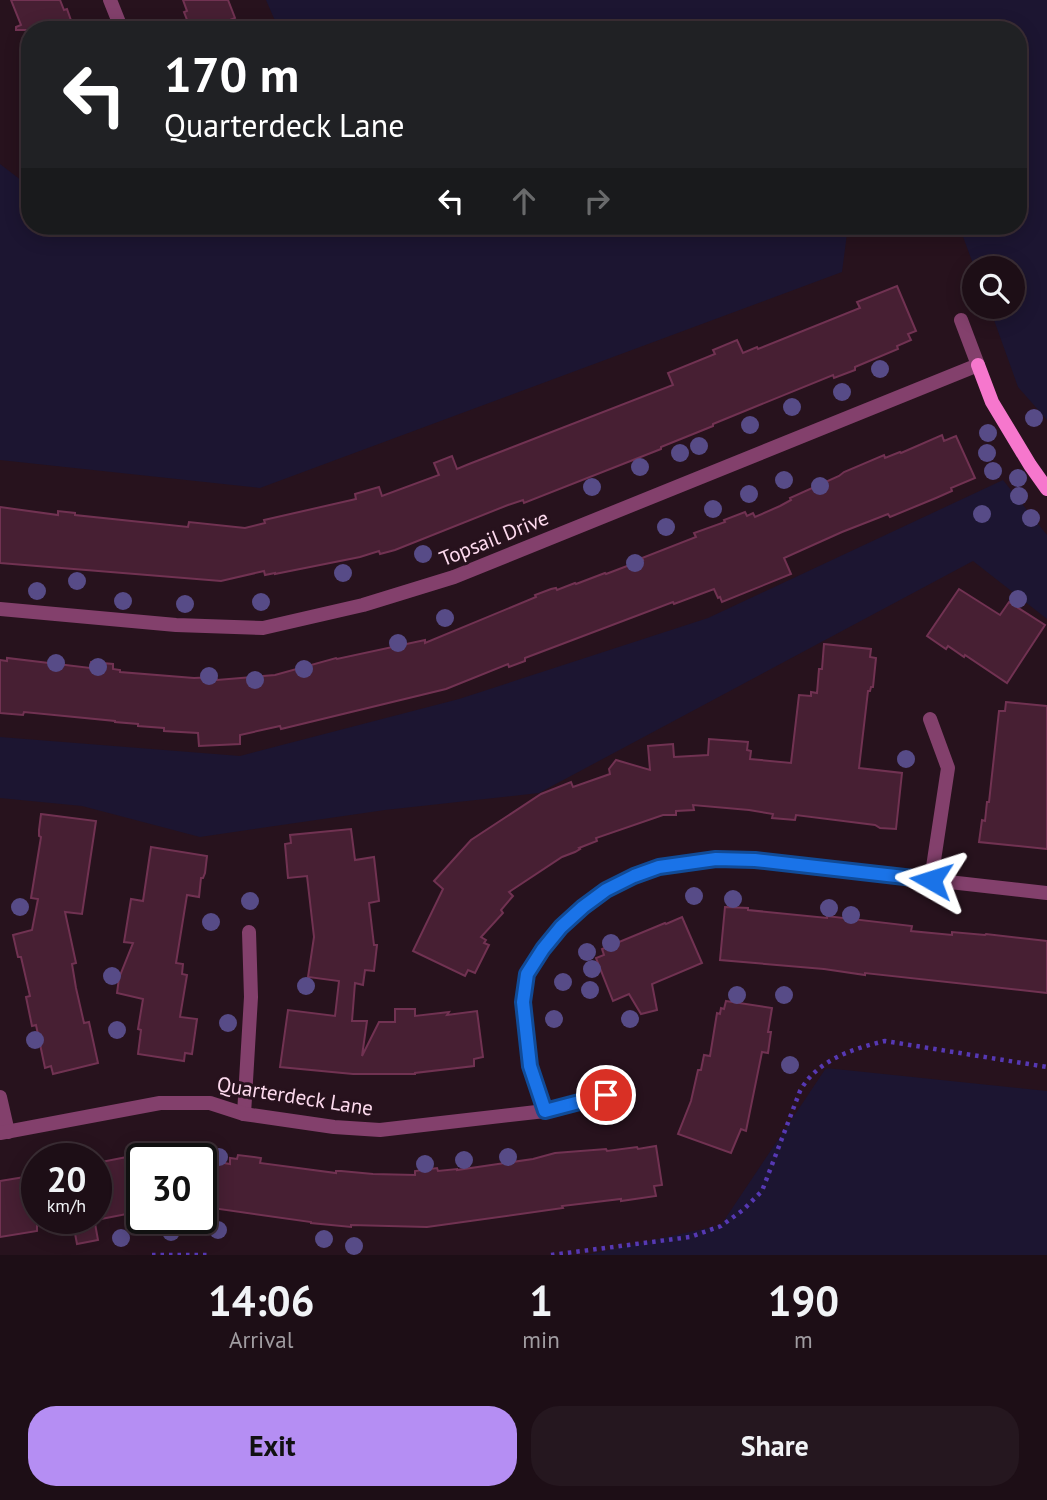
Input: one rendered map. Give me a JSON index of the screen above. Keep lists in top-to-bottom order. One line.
{"streets":{"street":["Topsail Drive","Quarterdeck Lane"]},"page":{"turn":["170 m","Quarterdeck Lane"],"speed":"20 km/h","limit":"30","eta":["14:06","Arrival","1","min","190","m"],"buttons":["Exit","Share"]}}
